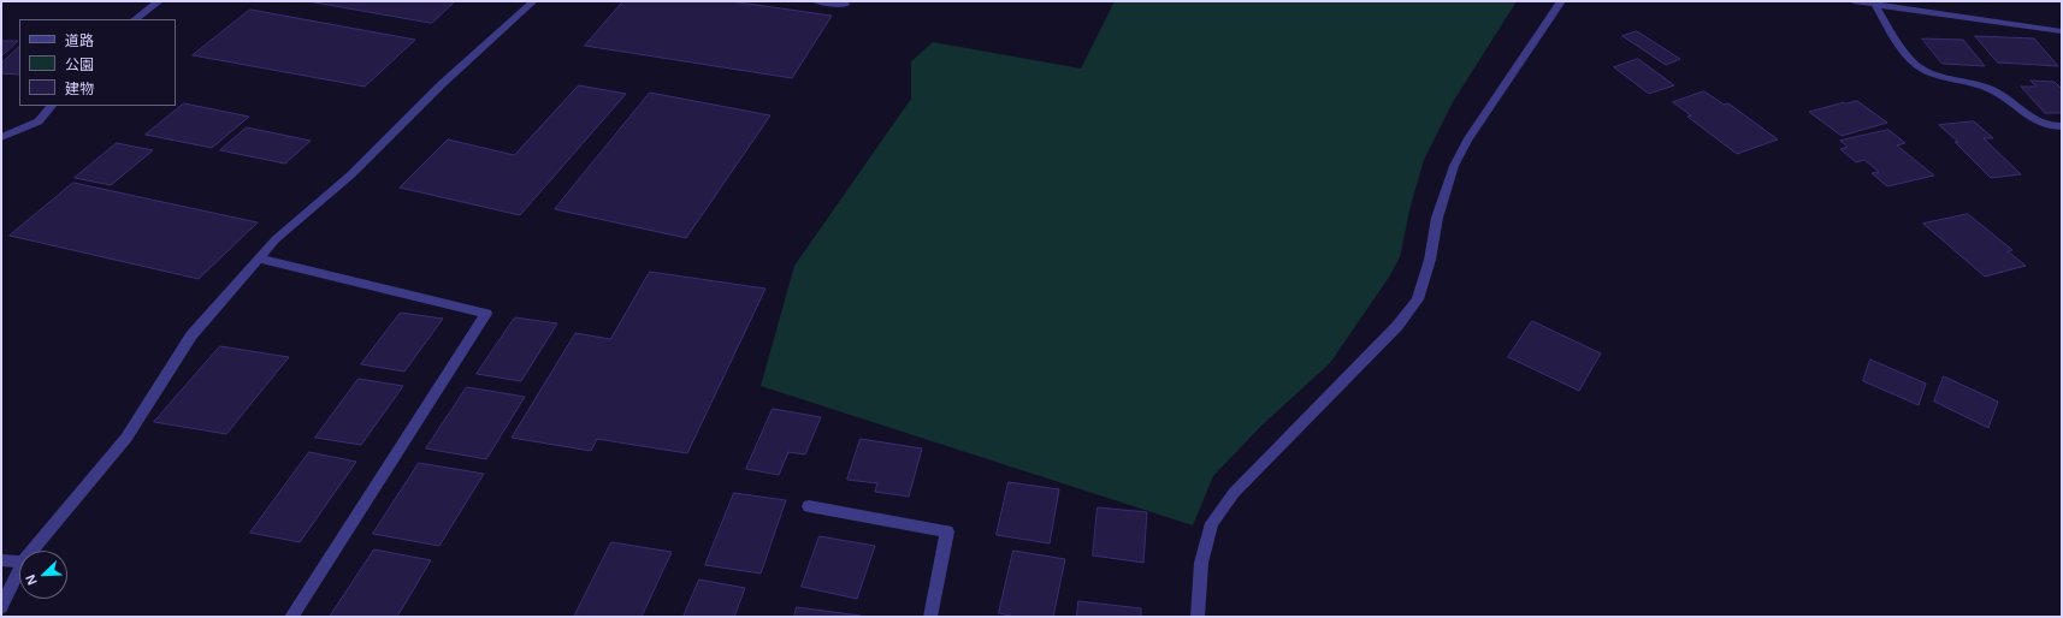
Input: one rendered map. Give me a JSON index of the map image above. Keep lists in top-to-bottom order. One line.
{"legend":["道路","公園","建物"],"north":"bottom left"}
